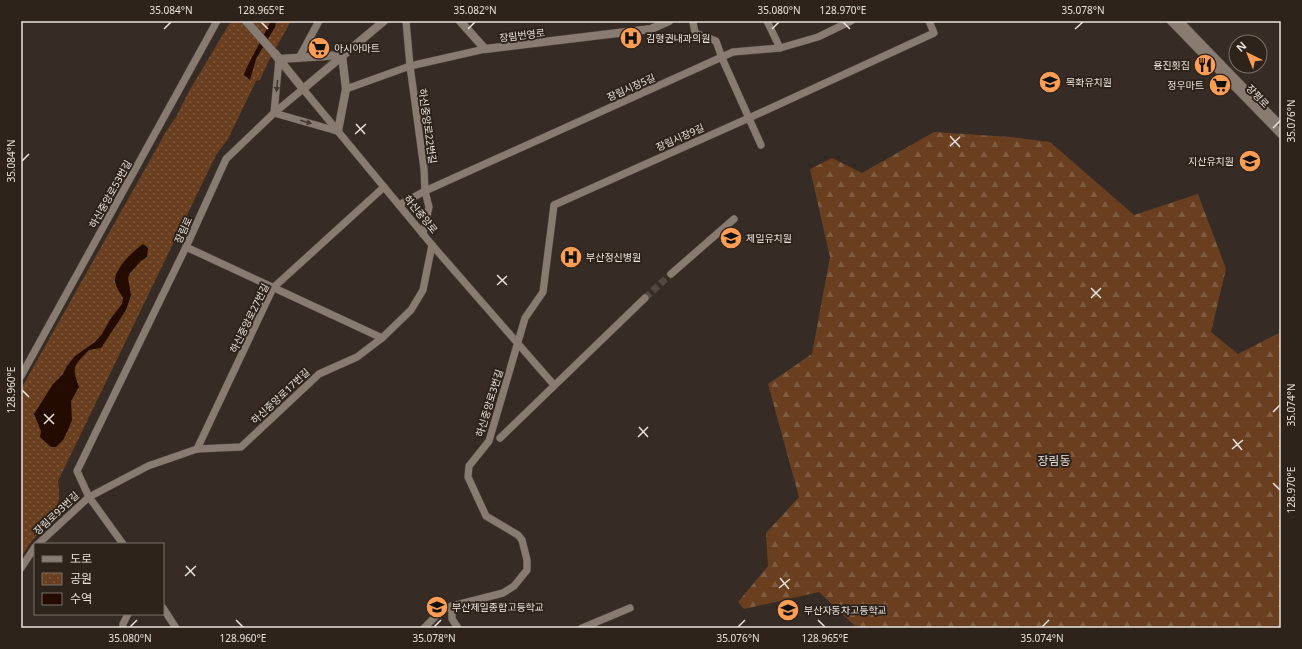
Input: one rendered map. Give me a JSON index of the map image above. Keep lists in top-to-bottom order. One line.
{"streets":{"street":["장림번영로","장림시장5길","장평로","하신중앙로22번길","장림시장9길","하신중앙로53번길","하신중앙로","장림로","하신중앙로27번길","하신중앙로17번길","하신중앙로3번길","장림로93번길"]},"crossings":[["장림시장5길","하신중앙로22번길"],["장림시장5길","하신중앙로"],["하신중앙로22번길","하신중앙로"],["장림시장9길","하신중앙로"],["장림시장9길","하신중앙로3번길"],["하신중앙로","장림로"],["하신중앙로","하신중앙로27번길"],["하신중앙로","하신중앙로17번길"],["하신중앙로","하신중앙로3번길"],["장림로","하신중앙로17번길"],["장림로","장림로93번길"],["하신중앙로27번길","하신중앙로17번길"],["하신중앙로17번길","장림로93번길"]],"districts":["장림동"],"places":{"hospital":["김형권내과의원","부산정신병원"],"supermarket":["아시아마트","정우마트"],"restaurant":["용진횟집"],"school or university":["목화유치원","지산유치원","제일유치원","부산제일종합고등학교","부산자동차고등학교"]},"legend":["도로","공원","수역"],"north":"top left","coordinates":["35.084°N","128.965°E","35.082°N","35.080°N","128.970°E","35.078°N","35.076°N","128.960°E","35.074°N"]}
